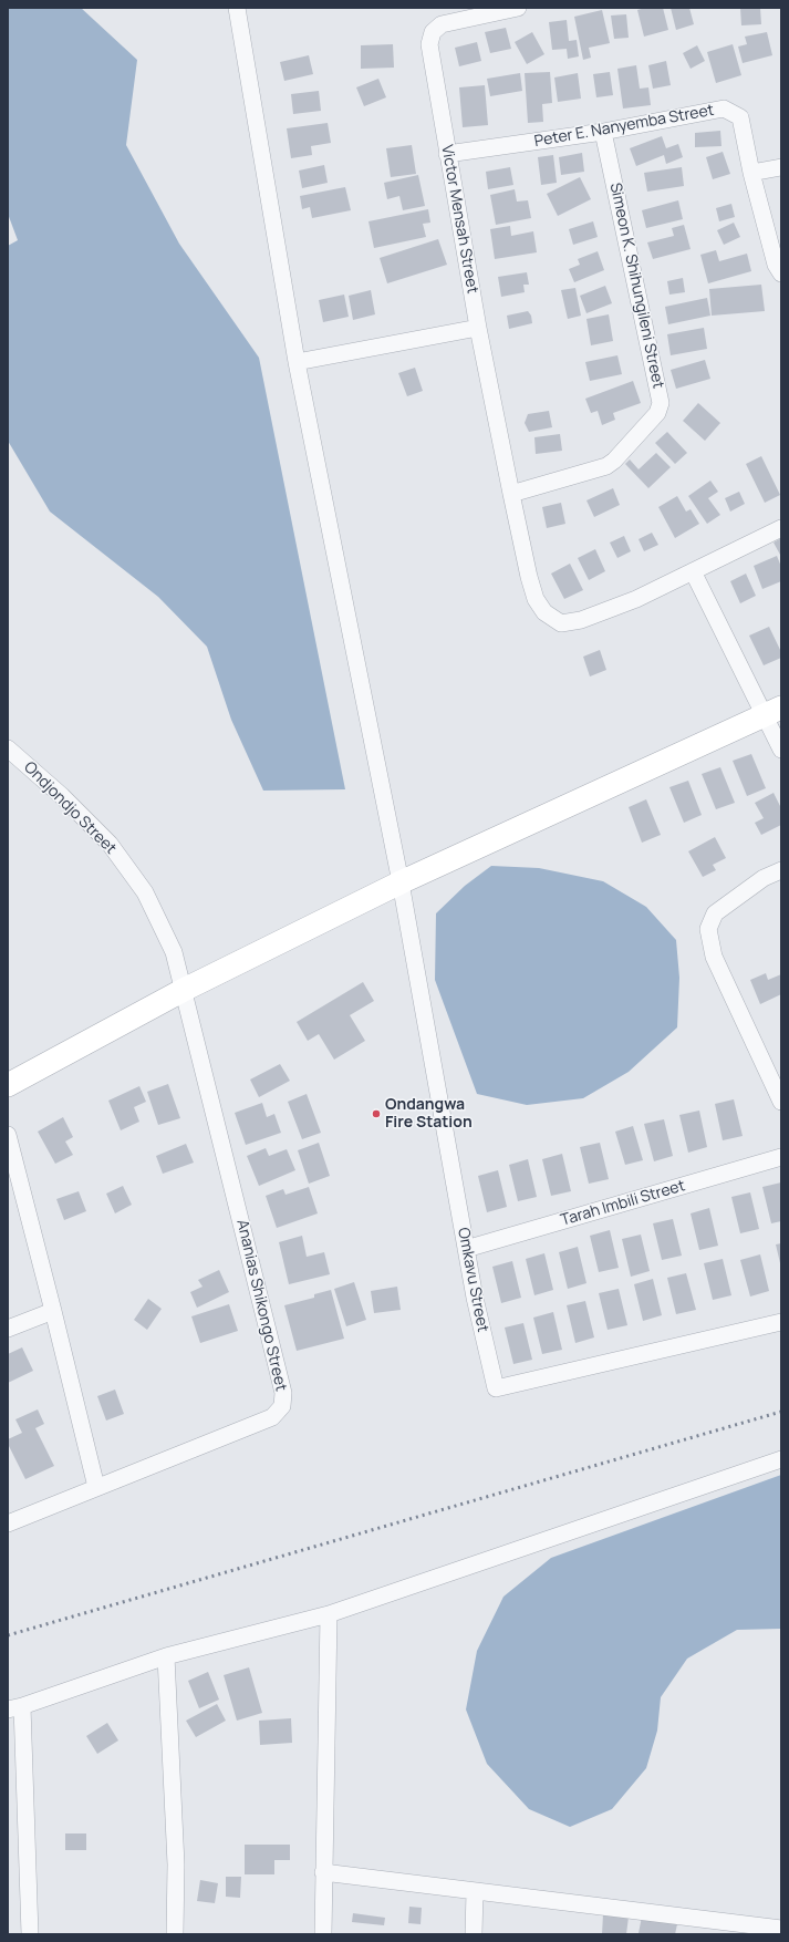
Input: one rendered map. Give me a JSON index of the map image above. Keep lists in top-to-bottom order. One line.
{"streets":{"street":["Peter E. Nanyemba Street","Victor Mensah Street","Simeon K. Shihungileni Street","Ondjondjo Street","Tarah Imbili Street","Omkavu Street","Ananias Shikongo Street"]},"crossings":[["Peter E. Nanyemba Street","Victor Mensah Street"],["Peter E. Nanyemba Street","Simeon K. Shihungileni Street"],["Victor Mensah Street","Simeon K. Shihungileni Street"],["Ondjondjo Street","Ananias Shikongo Street"],["Tarah Imbili Street","Omkavu Street"]],"places":["Ondangwa Fire Station"]}
